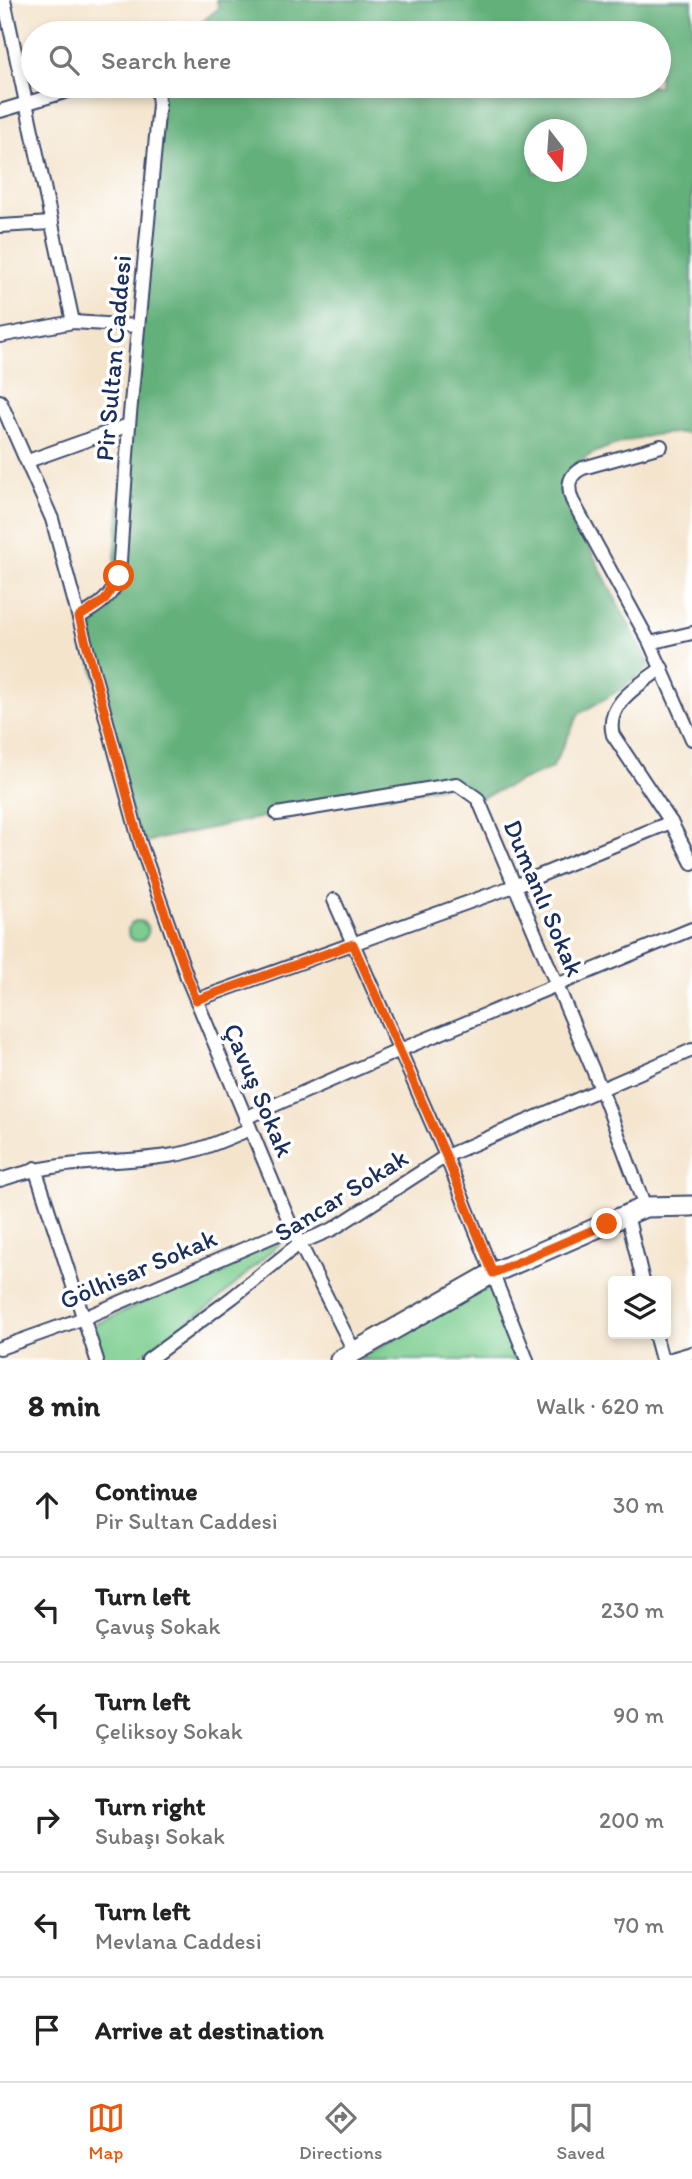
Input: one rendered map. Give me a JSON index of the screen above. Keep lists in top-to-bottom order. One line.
{"streets":{"street":["Pir Sultan Caddesi","Dumanlı Sokak","Çavuş Sokak","Sancar Sokak","Gölhisar Sokak"]},"crossings":[["Pir Sultan Caddesi","Çavuş Sokak"],["Dumanlı Sokak","Sancar Sokak"],["Çavuş Sokak","Sancar Sokak"],["Çavuş Sokak","Gölhisar Sokak"]],"north":"bottom","page":{"search":"Search here","heading":["8 min","Walk · 620 m"],"list":[["Continue","Pir Sultan Caddesi","30 m"],["Turn left","Çavuş Sokak","230 m"],["Turn left","Çeliksoy Sokak","90 m"],["Turn right","Subaşı Sokak","200 m"],["Turn left","Mevlana Caddesi","70 m"],"Arrive at destination"],"nav":["Map","Directions","Saved"]}}
